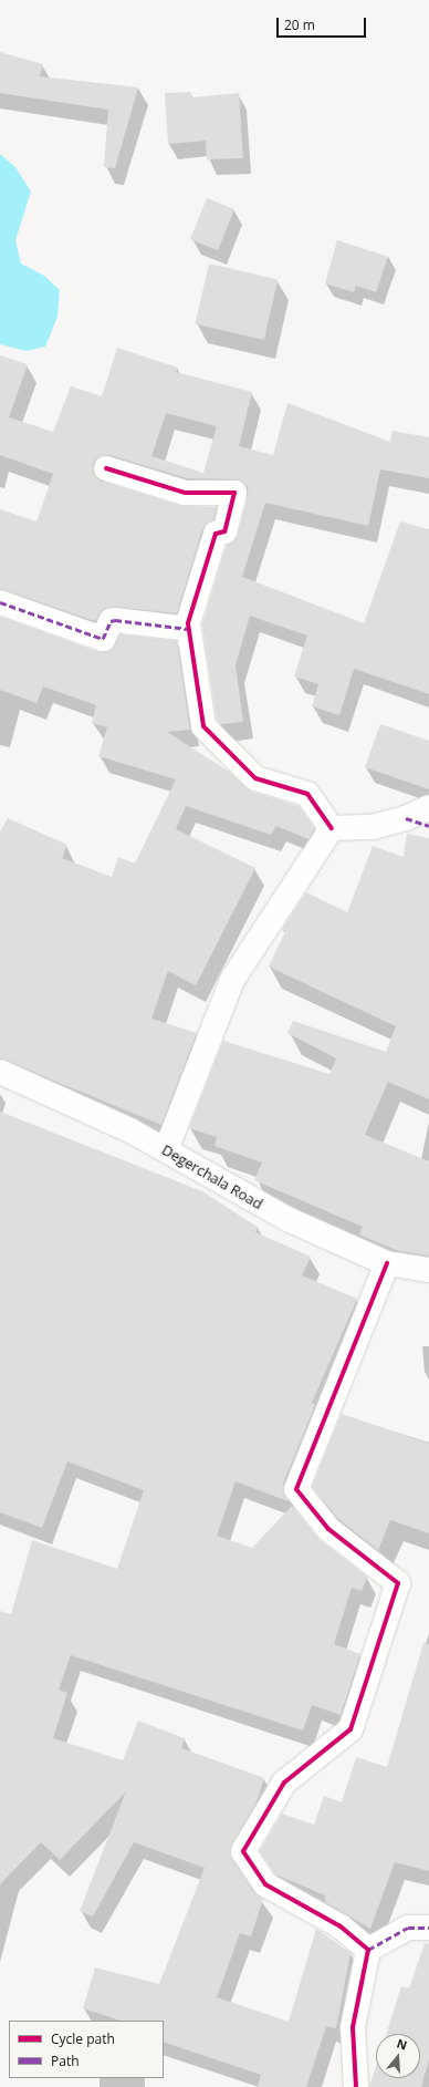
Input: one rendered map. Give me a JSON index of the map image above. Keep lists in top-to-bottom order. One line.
{"streets":{"street":["Degerchala Road"]},"legend":["Cycle path","Path"],"scale_bar":"20 m","north":"top"}
